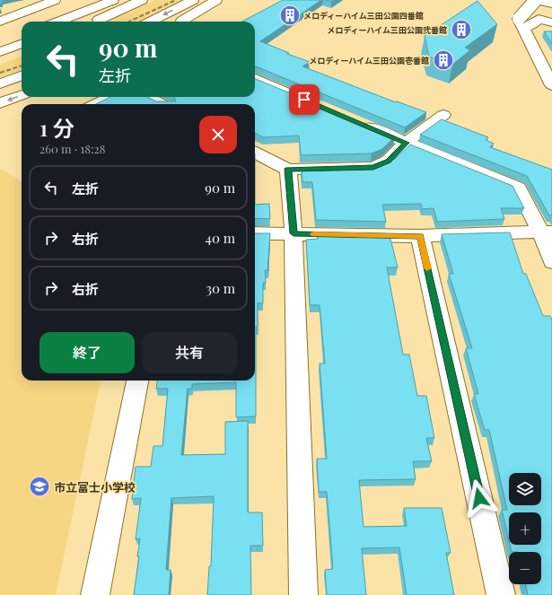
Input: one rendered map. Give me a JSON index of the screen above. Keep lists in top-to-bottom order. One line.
{"places":{"building":["メロディーハイム三田公園四番館","メロディーハイム三田公園弐番館","メロディーハイム三田公園壱番館"],"school or university":["市立富士小学校"]},"page":{"turn":["90 m","左折"],"heading":["1 分","260 m · 18:28"],"list":[{"name":"左折","value":"90 m"},{"name":"右折","value":"40 m"},{"name":"右折","value":"30 m"}],"buttons":["終了","共有"],"map_buttons":["+","−"]}}
